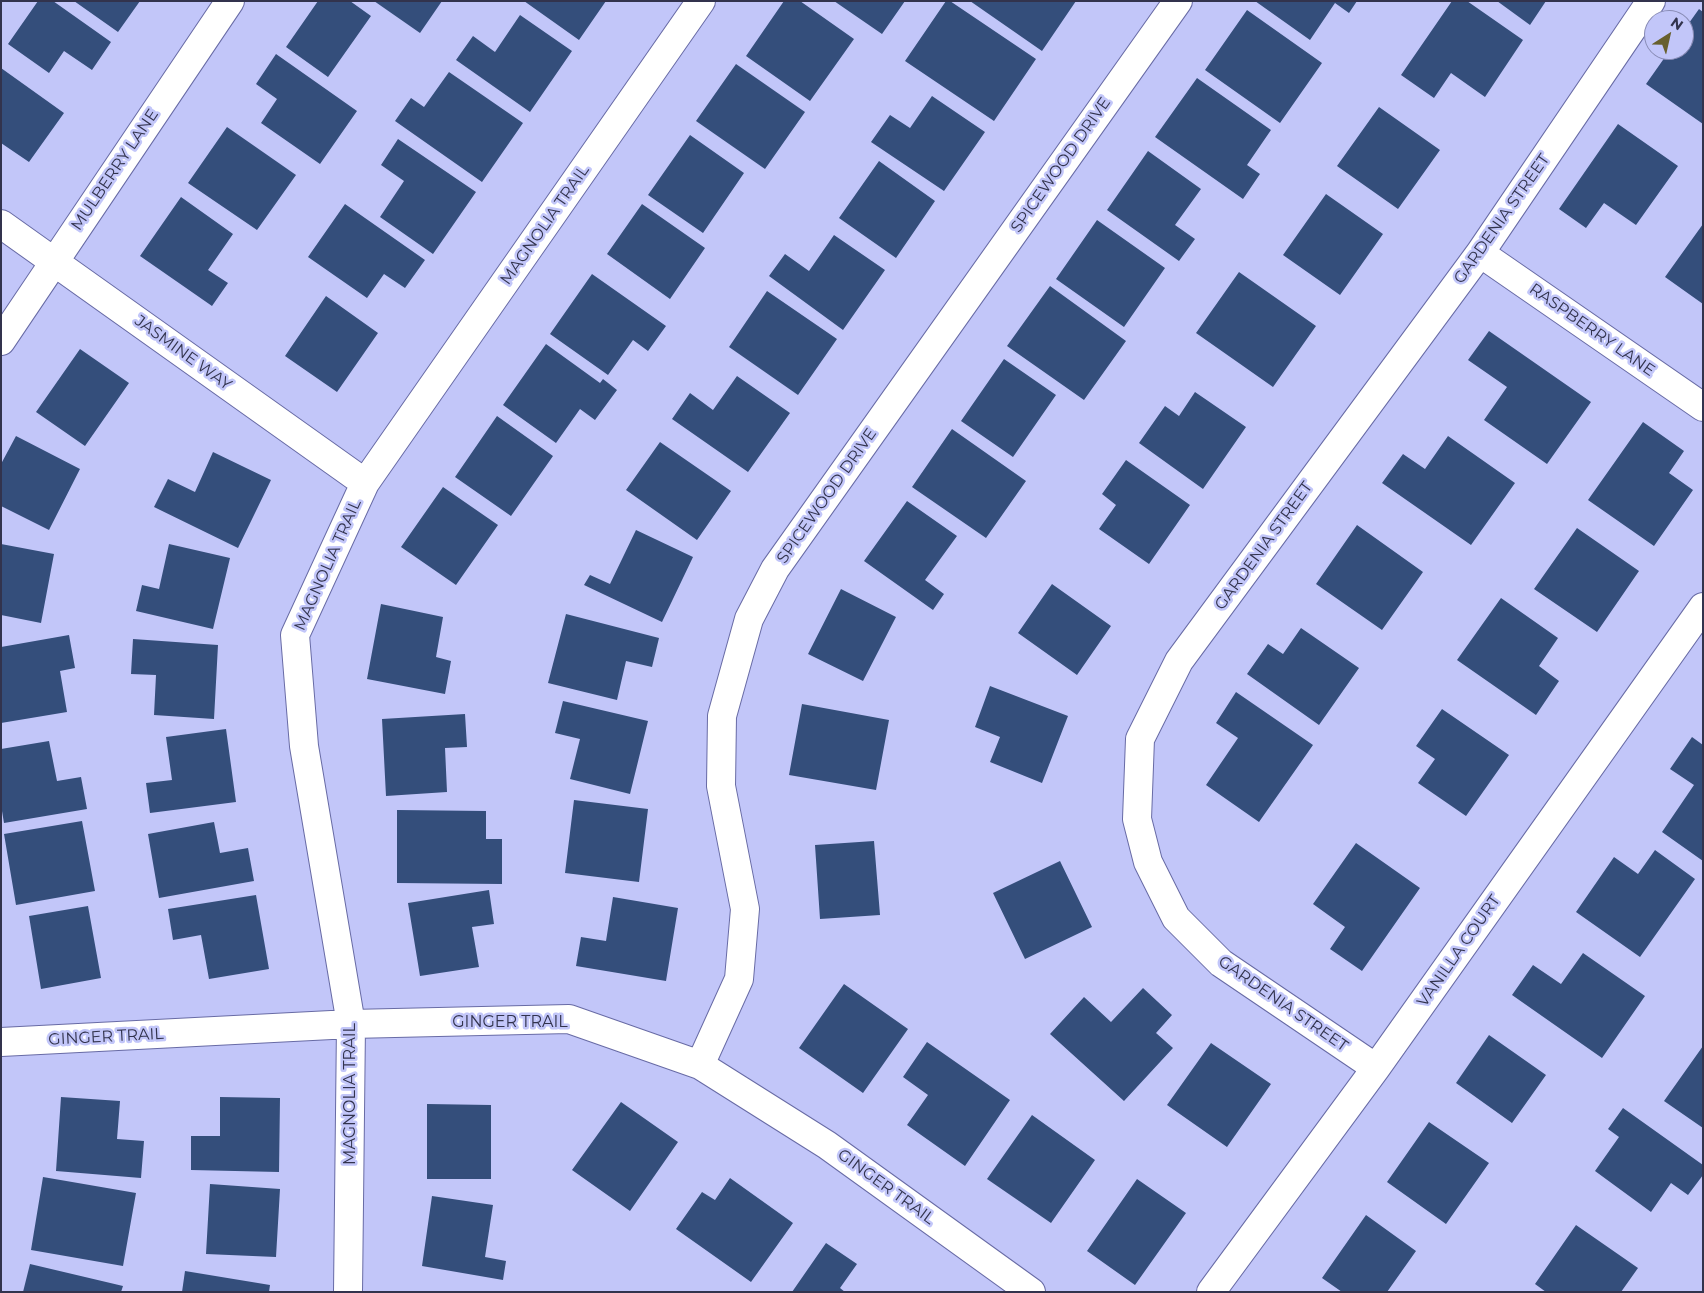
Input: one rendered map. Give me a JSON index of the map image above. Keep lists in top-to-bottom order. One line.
{"streets":{"street":["SPICEWOOD DRIVE","MULBERRY LANE","GARDENIA STREET","MAGNOLIA TRAIL","RASPBERRY LANE","JASMINE WAY","VANILLA COURT","GINGER TRAIL"]},"crossings":[["SPICEWOOD DRIVE","GINGER TRAIL"],["MULBERRY LANE","JASMINE WAY"],["GARDENIA STREET","RASPBERRY LANE"],["GARDENIA STREET","VANILLA COURT"],["MAGNOLIA TRAIL","JASMINE WAY"],["MAGNOLIA TRAIL","GINGER TRAIL"]],"north":"top right"}
